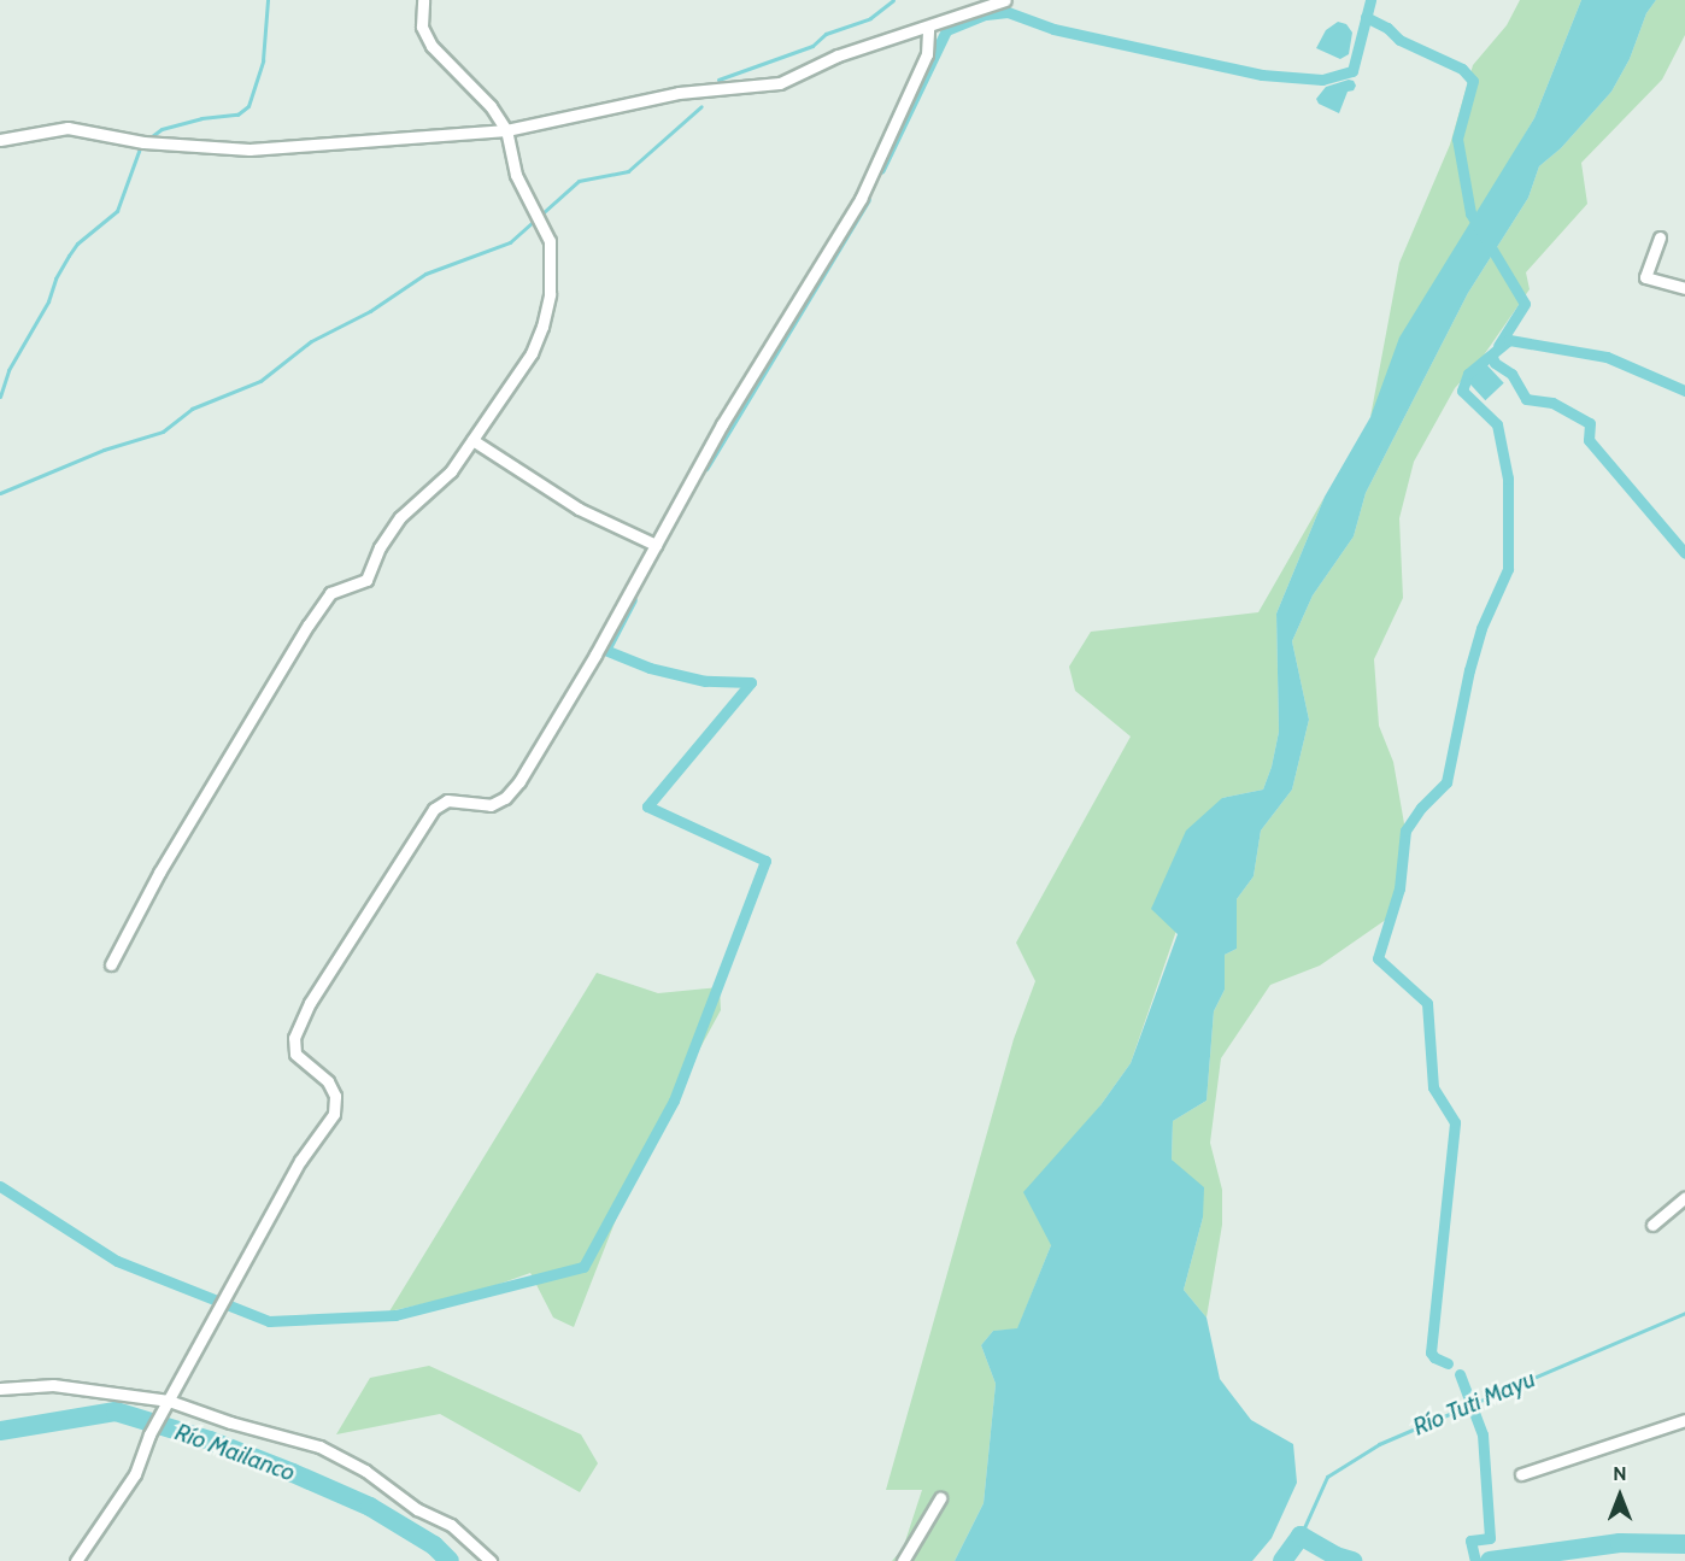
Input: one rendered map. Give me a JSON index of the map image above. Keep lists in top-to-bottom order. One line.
{"water":["Río Tuti Mayu","Río Mailanco"],"north":"top"}
